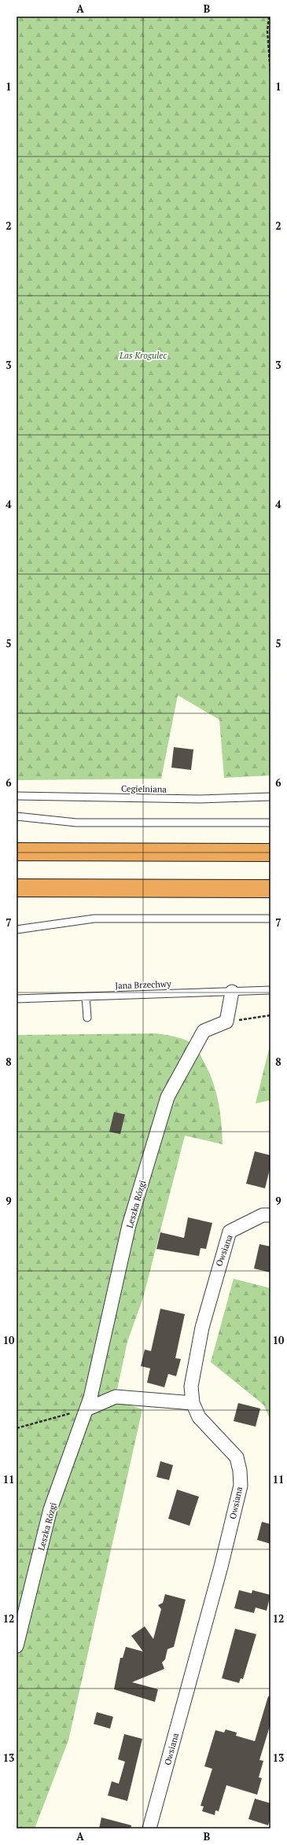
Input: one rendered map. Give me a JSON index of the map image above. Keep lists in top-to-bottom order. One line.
{"streets":{"street":["Leszka Rózgi","Owsiana"],"lane":["Cegielniana","Jana Brzechwy"]},"parks":["Las Krogulec"],"grid":{"columns":["A","B"],"rows":["1","2","3","4","5","6","7","8","9","10","11","12","13"]}}
